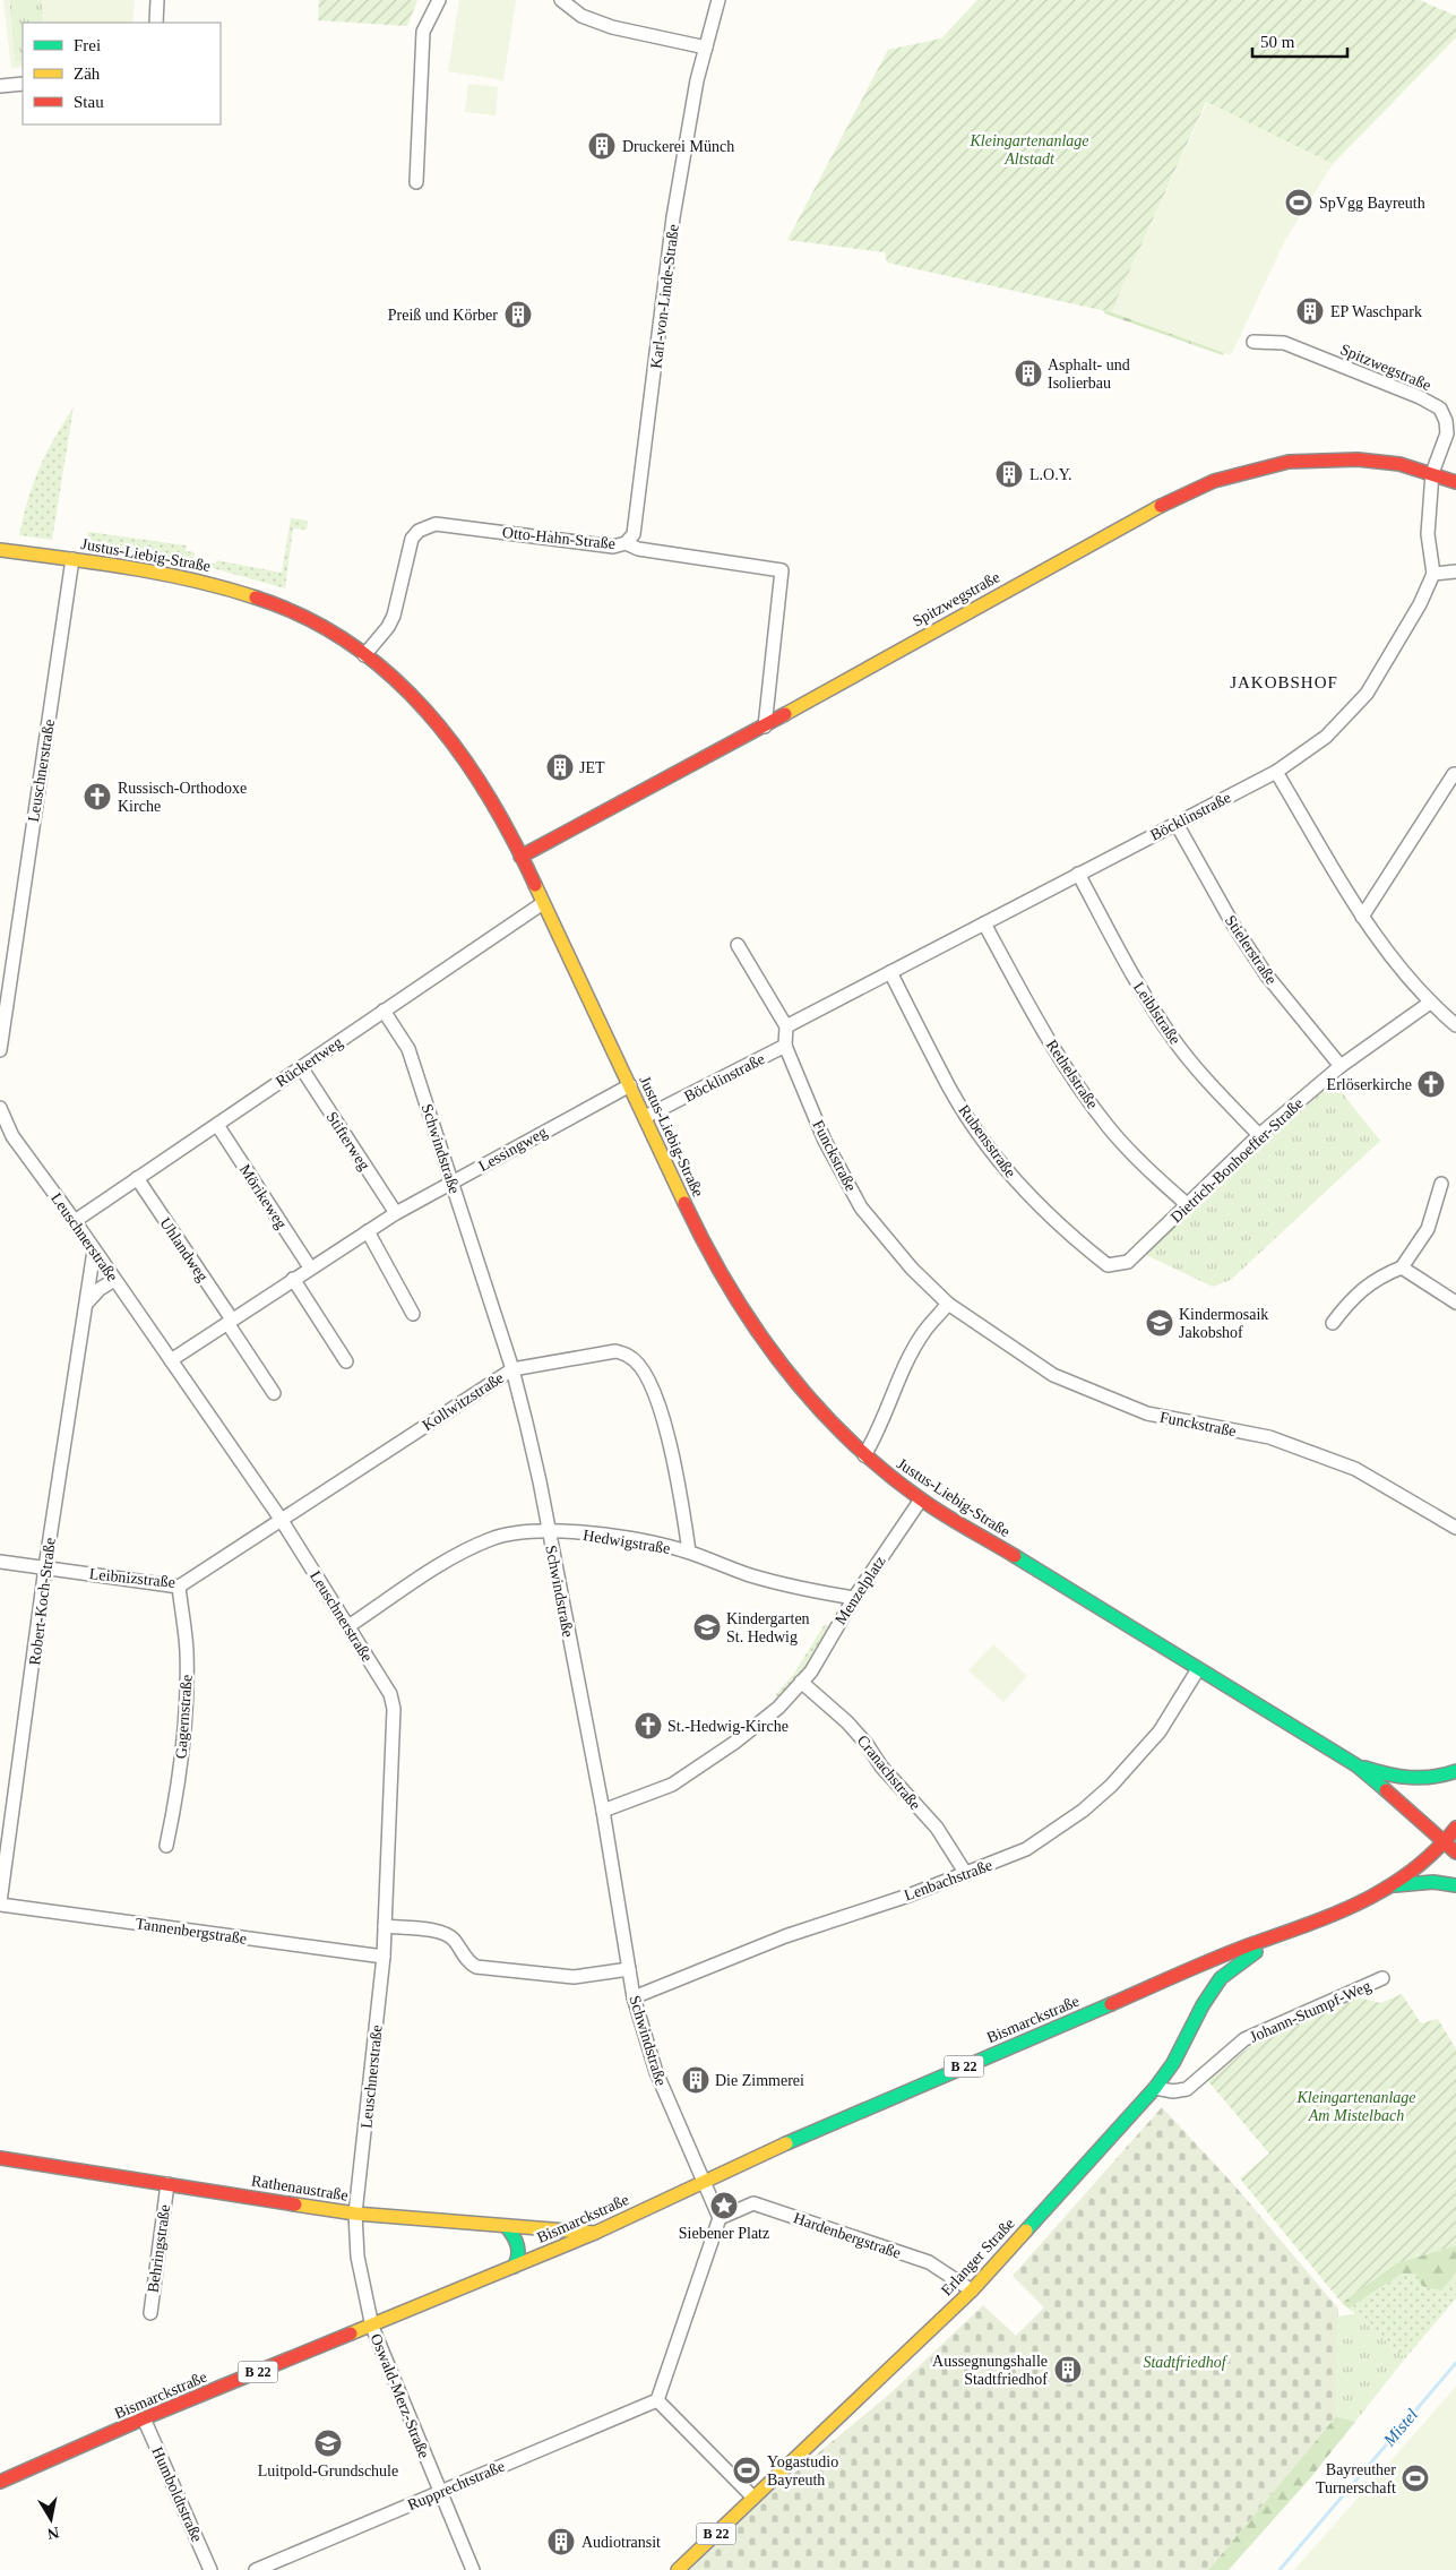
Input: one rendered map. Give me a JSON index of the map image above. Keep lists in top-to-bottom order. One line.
{"streets":{"main road":["Spitzwegstraße","Justus-Liebig-Straße","Bismarckstraße","B 22","Rathenaustraße","Erlanger Straße"],"street":["Karl-von-Linde-Straße","Otto-Hahn-Straße","Leuschnerstraße","Böcklinstraße","Stielerstraße","Leiblstraße","Rückertweg","Rethelstraße","Stifterweg","Rubensstraße","Schwindstraße","Lessingweg","Funckstraße","Dietrich-Bonhoeffer-Straße","Mörikeweg","Uhlandweg","Kollwitzstraße","Hedwigstraße","Leibnizstraße","Menzelplatz","Robert-Koch-Straße","Gagernstraße","Cranachstraße","Lenbachstraße","Tannenbergstraße","Johann-Stumpf-Weg","Hardenbergstraße","Behringstraße","Oswald-Merz-Straße","Rupprechtstraße","Humboldtstraße"]},"crossings":[["Karl-von-Linde-Straße","Otto-Hahn-Straße"],["Spitzwegstraße","Otto-Hahn-Straße"],["Spitzwegstraße","Justus-Liebig-Straße"],["Otto-Hahn-Straße","Justus-Liebig-Straße"],["Justus-Liebig-Straße","Leuschnerstraße"],["Justus-Liebig-Straße","Böcklinstraße"],["Justus-Liebig-Straße","Rückertweg"],["Justus-Liebig-Straße","Lessingweg"],["Justus-Liebig-Straße","Menzelplatz"],["Justus-Liebig-Straße","Lenbachstraße"],["Leuschnerstraße","Rückertweg"],["Leuschnerstraße","Lessingweg"],["Leuschnerstraße","Kollwitzstraße"],["Leuschnerstraße","Hedwigstraße"],["Leuschnerstraße","Leibnizstraße"],["Leuschnerstraße","Robert-Koch-Straße"],["Leuschnerstraße","Tannenbergstraße"],["Leuschnerstraße","Rathenaustraße"],["Leuschnerstraße","Oswald-Merz-Straße"],["Böcklinstraße","Stielerstraße"],["Böcklinstraße","Leiblstraße"],["Böcklinstraße","Rethelstraße"],["Böcklinstraße","Rubensstraße"],["Böcklinstraße","Funckstraße"],["Stielerstraße","Dietrich-Bonhoeffer-Straße"],["Leiblstraße","Dietrich-Bonhoeffer-Straße"],["Rückertweg","Stifterweg"],["Rückertweg","Schwindstraße"],["Rückertweg","Mörikeweg"],["Rückertweg","Uhlandweg"],["Rethelstraße","Dietrich-Bonhoeffer-Straße"],["Stifterweg","Lessingweg"],["Rubensstraße","Dietrich-Bonhoeffer-Straße"],["Schwindstraße","Lessingweg"],["Schwindstraße","Kollwitzstraße"],["Schwindstraße","Hedwigstraße"],["Schwindstraße","Menzelplatz"],["Schwindstraße","Lenbachstraße"],["Schwindstraße","Bismarckstraße"],["Lessingweg","Mörikeweg"],["Lessingweg","Uhlandweg"],["Kollwitzstraße","Hedwigstraße"],["Kollwitzstraße","Leibnizstraße"],["Hedwigstraße","Menzelplatz"],["Leibnizstraße","Robert-Koch-Straße"],["Leibnizstraße","Gagernstraße"],["Menzelplatz","Cranachstraße"],["Robert-Koch-Straße","Tannenbergstraße"],["Cranachstraße","Lenbachstraße"],["Johann-Stumpf-Weg","Erlanger Straße"],["Bismarckstraße","B 22"],["Bismarckstraße","Rathenaustraße"],["Bismarckstraße","Oswald-Merz-Straße"],["Bismarckstraße","Humboldtstraße"],["B 22","Erlanger Straße"],["Rathenaustraße","Behringstraße"],["Rathenaustraße","Oswald-Merz-Straße"],["Hardenbergstraße","Erlanger Straße"],["Oswald-Merz-Straße","Rupprechtstraße"]],"districts":["JAKOBSHOF"],"water":["Mistel"],"parks":["Kleingartenanlage Altstadt","Kleingartenanlage Am Mistelbach","Stadtfriedhof"],"places":{"building":["Druckerei Münch","EP Waschpark","Preiß und Körber","Asphalt- und Isolierbau","L.O.Y.","JET","Die Zimmerei","Aussegnungshalle Stadtfriedhof","Audiotransit"],"sports":["SpVgg Bayreuth","Yogastudio Bayreuth","Bayreuther Turnerschaft"],"church":["Russisch-Orthodoxe Kirche","Erlöserkirche","St.-Hedwig-Kirche"],"school or university":["Kindermosaik Jakobshof","Kindergarten St. Hedwig","Luitpold-Grundschule"],"place":["Siebener Platz"]},"legend":["Frei","Zäh","Stau"],"scale_bar":"50 m","north":"bottom"}
